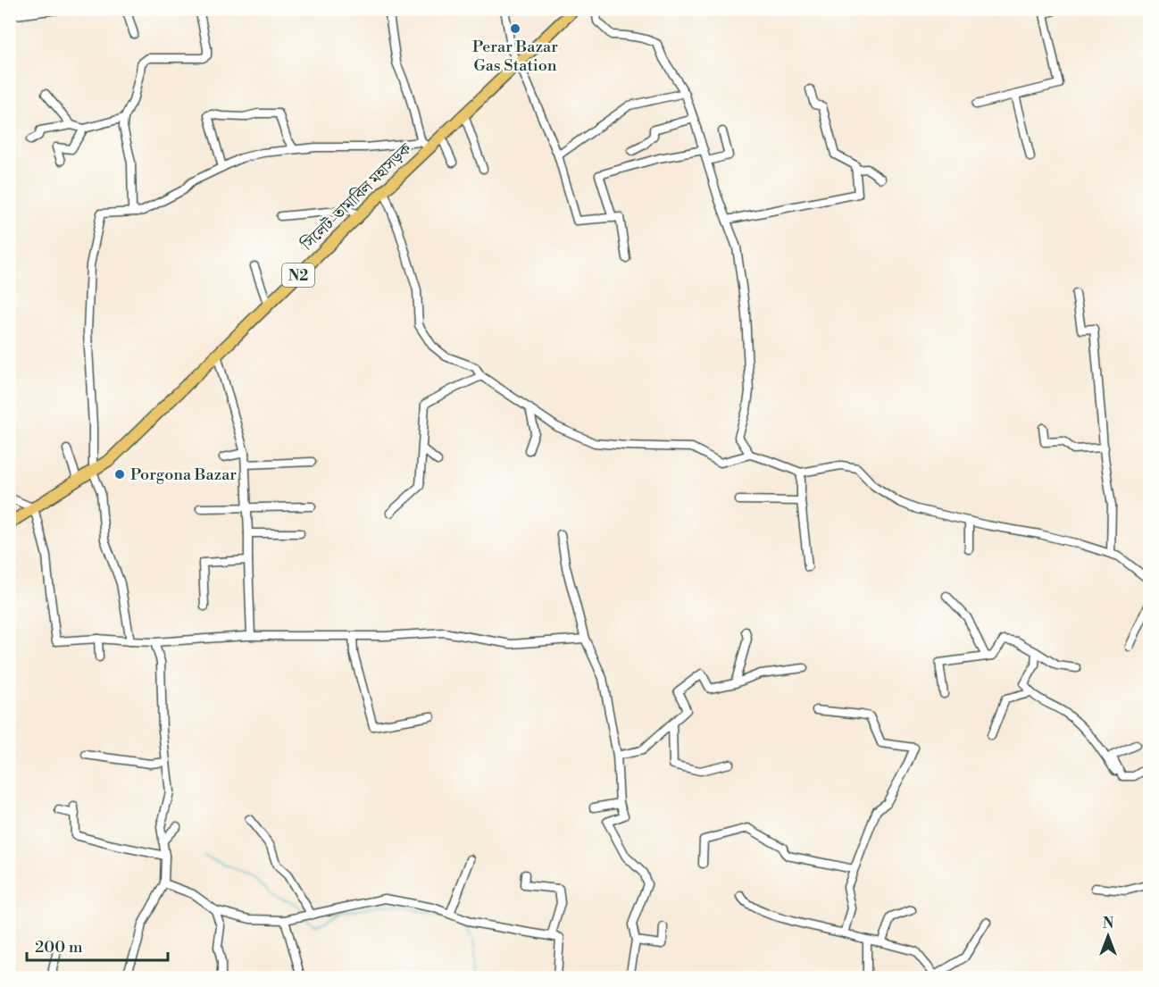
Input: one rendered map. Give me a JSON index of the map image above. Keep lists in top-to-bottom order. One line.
{"streets":{"highway":["সিলেট-তামাবিল মহাসড়ক","N2"]},"places":["Perar Bazar Gas Station","Porgona Bazar"],"scale_bar":"200 m","north":"top"}
